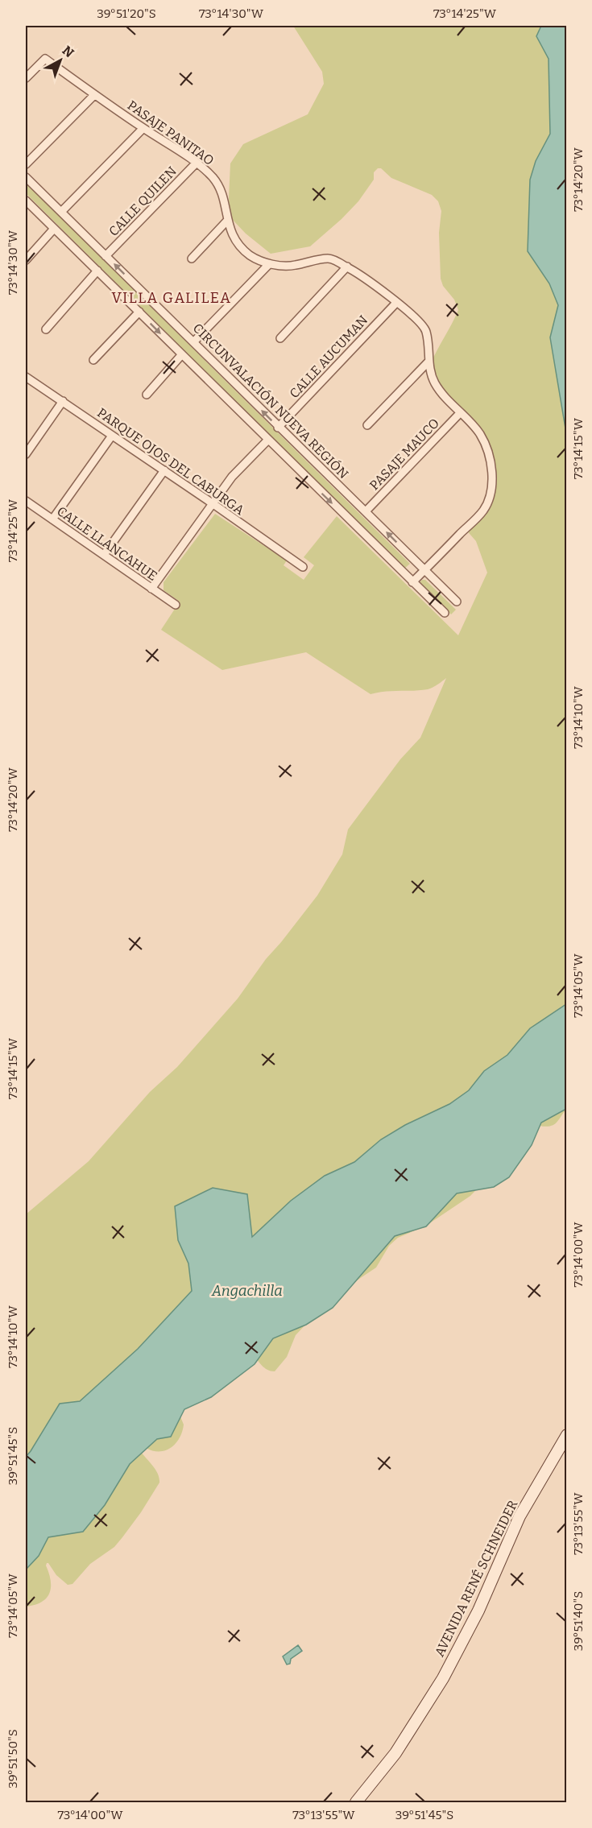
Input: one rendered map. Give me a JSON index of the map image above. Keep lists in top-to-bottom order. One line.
{"streets":{"street":["PASAJE PANITAO","CALLE QUILEN","CALLE AUCUMAN","CIRCUNVALACIÓN NUEVA REGIÓN","PASAJE MAUCO","PARQUE OJOS DEL CABURGA","CALLE LLANCAHUE","AVENIDA RENÉ SCHNEIDER"]},"crossings":[["PASAJE PANITAO","CALLE QUILEN"],["PASAJE PANITAO","CALLE AUCUMAN"],["PASAJE PANITAO","CIRCUNVALACIÓN NUEVA REGIÓN"],["PASAJE PANITAO","PASAJE MAUCO"],["CALLE QUILEN","CIRCUNVALACIÓN NUEVA REGIÓN"],["CALLE AUCUMAN","CIRCUNVALACIÓN NUEVA REGIÓN"],["CIRCUNVALACIÓN NUEVA REGIÓN","PASAJE MAUCO"]],"districts":["VILLA GALILEA"],"water":["Angachilla"],"north":"top right","coordinates":["39°51'20\"S","73°14'30\"W","73°14'25\"W","73°14'20\"W","73°14'15\"W","73°14'10\"W","73°14'05\"W","73°14'00\"W","39°51'45\"S","73°13'55\"W","39°51'40\"S","39°51'50\"S"]}
